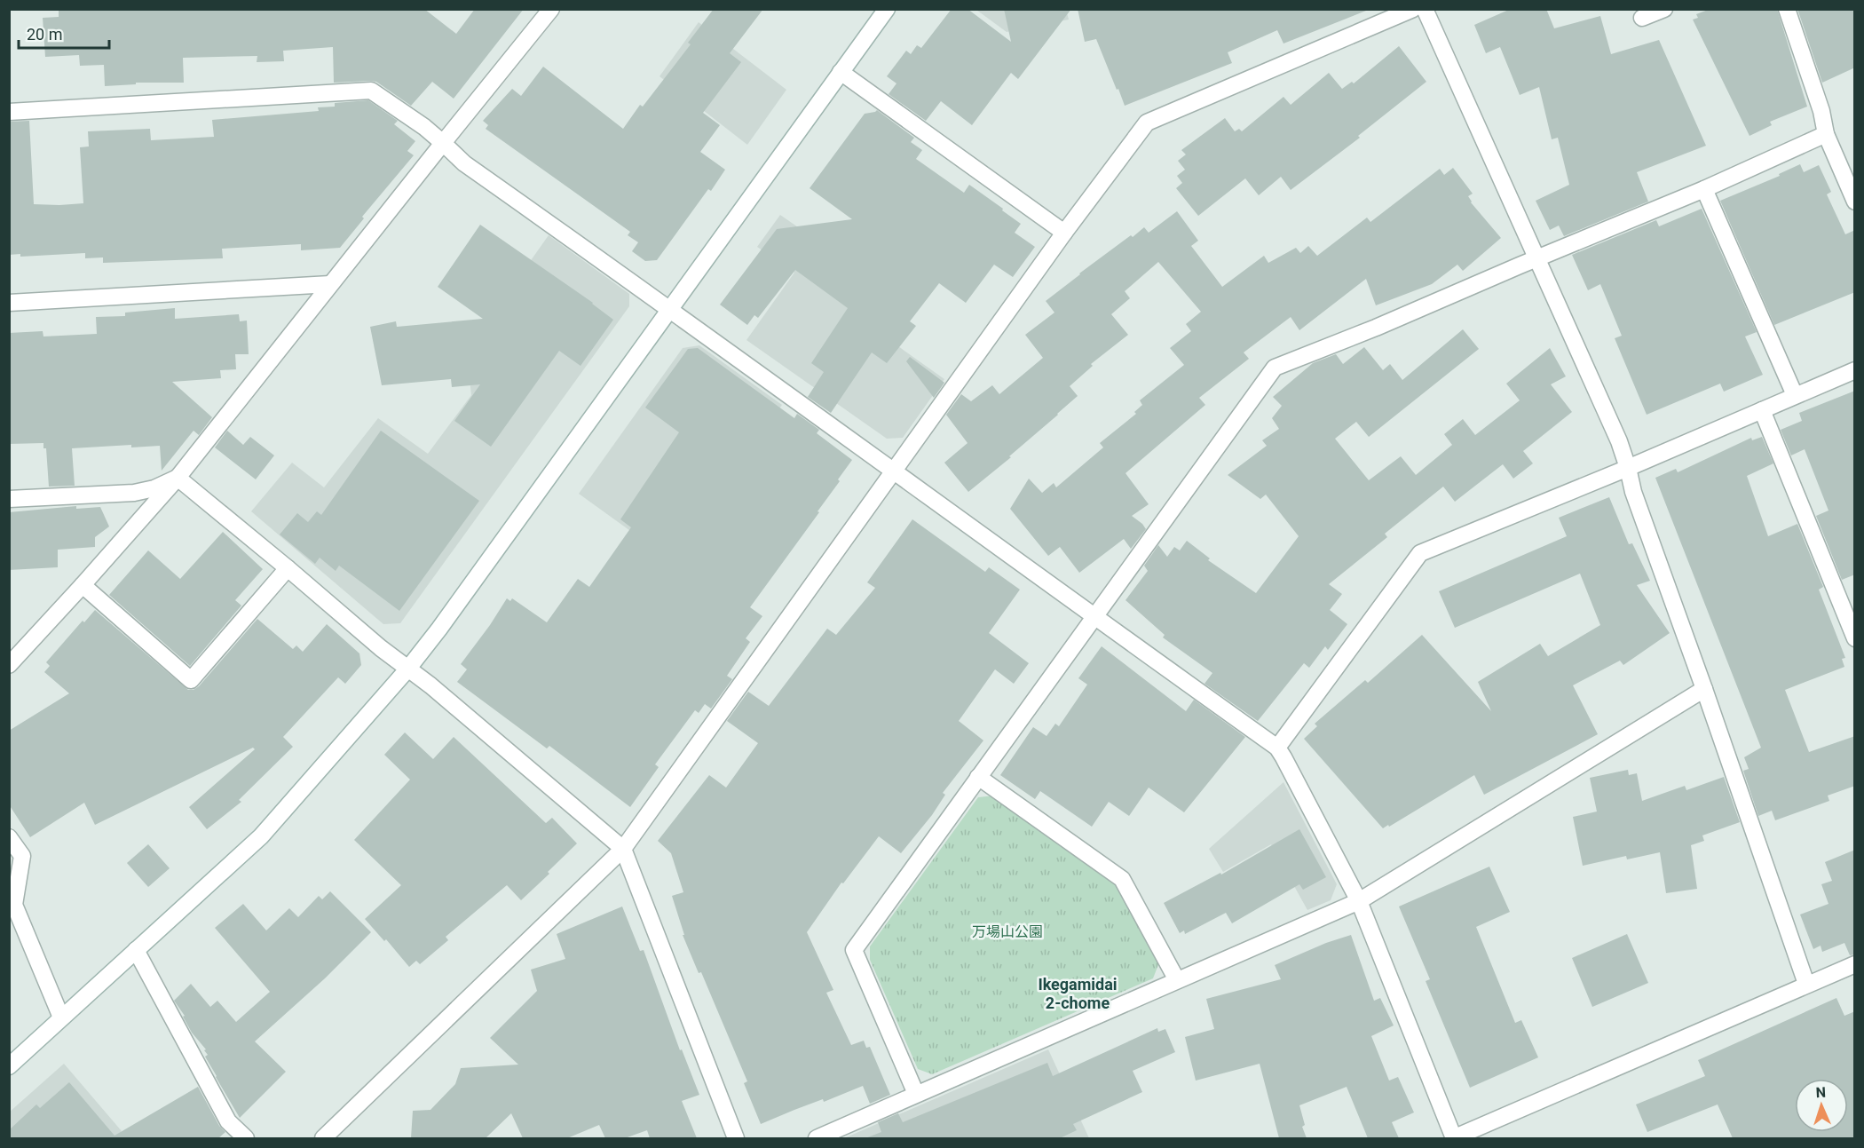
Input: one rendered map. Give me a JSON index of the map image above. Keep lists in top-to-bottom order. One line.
{"districts":["Ikegamidai 2-chome"],"parks":["万場山公園"],"scale_bar":"20 m","north":"top"}
